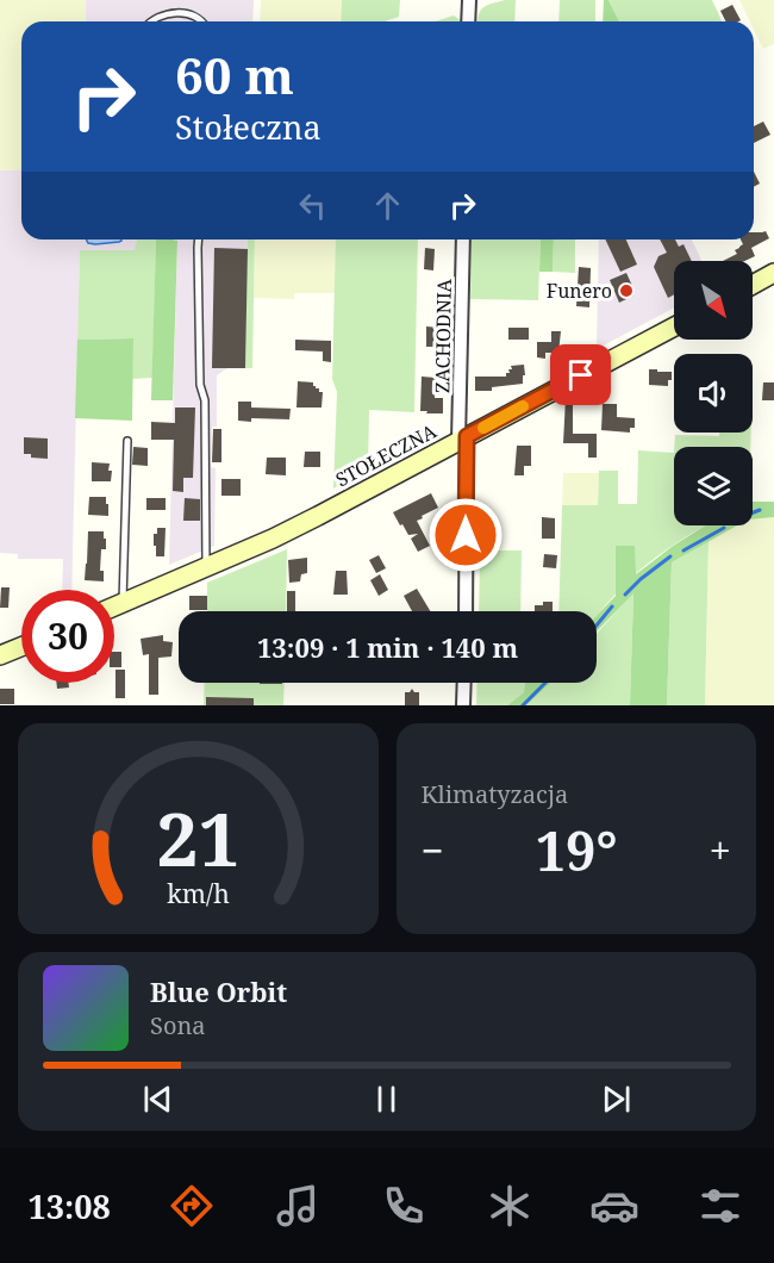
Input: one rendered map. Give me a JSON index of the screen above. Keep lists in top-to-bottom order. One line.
{"streets":{"main road":["STOŁECZNA"],"street":["ZACHODNIA"]},"crossings":[["ZACHODNIA","STOŁECZNA"]],"places":["Funero"],"north":"bottom right","page":{"turn":["60 m","Stołeczna"],"limit":"30","trip":"13:09 · 1 min · 140 m","tile":"Klimatyzacja","heat":["−","19°","+"],"song":["Blue Orbit","Sona"],"tabs":"13:08","gauge":["21","km/h"]}}
